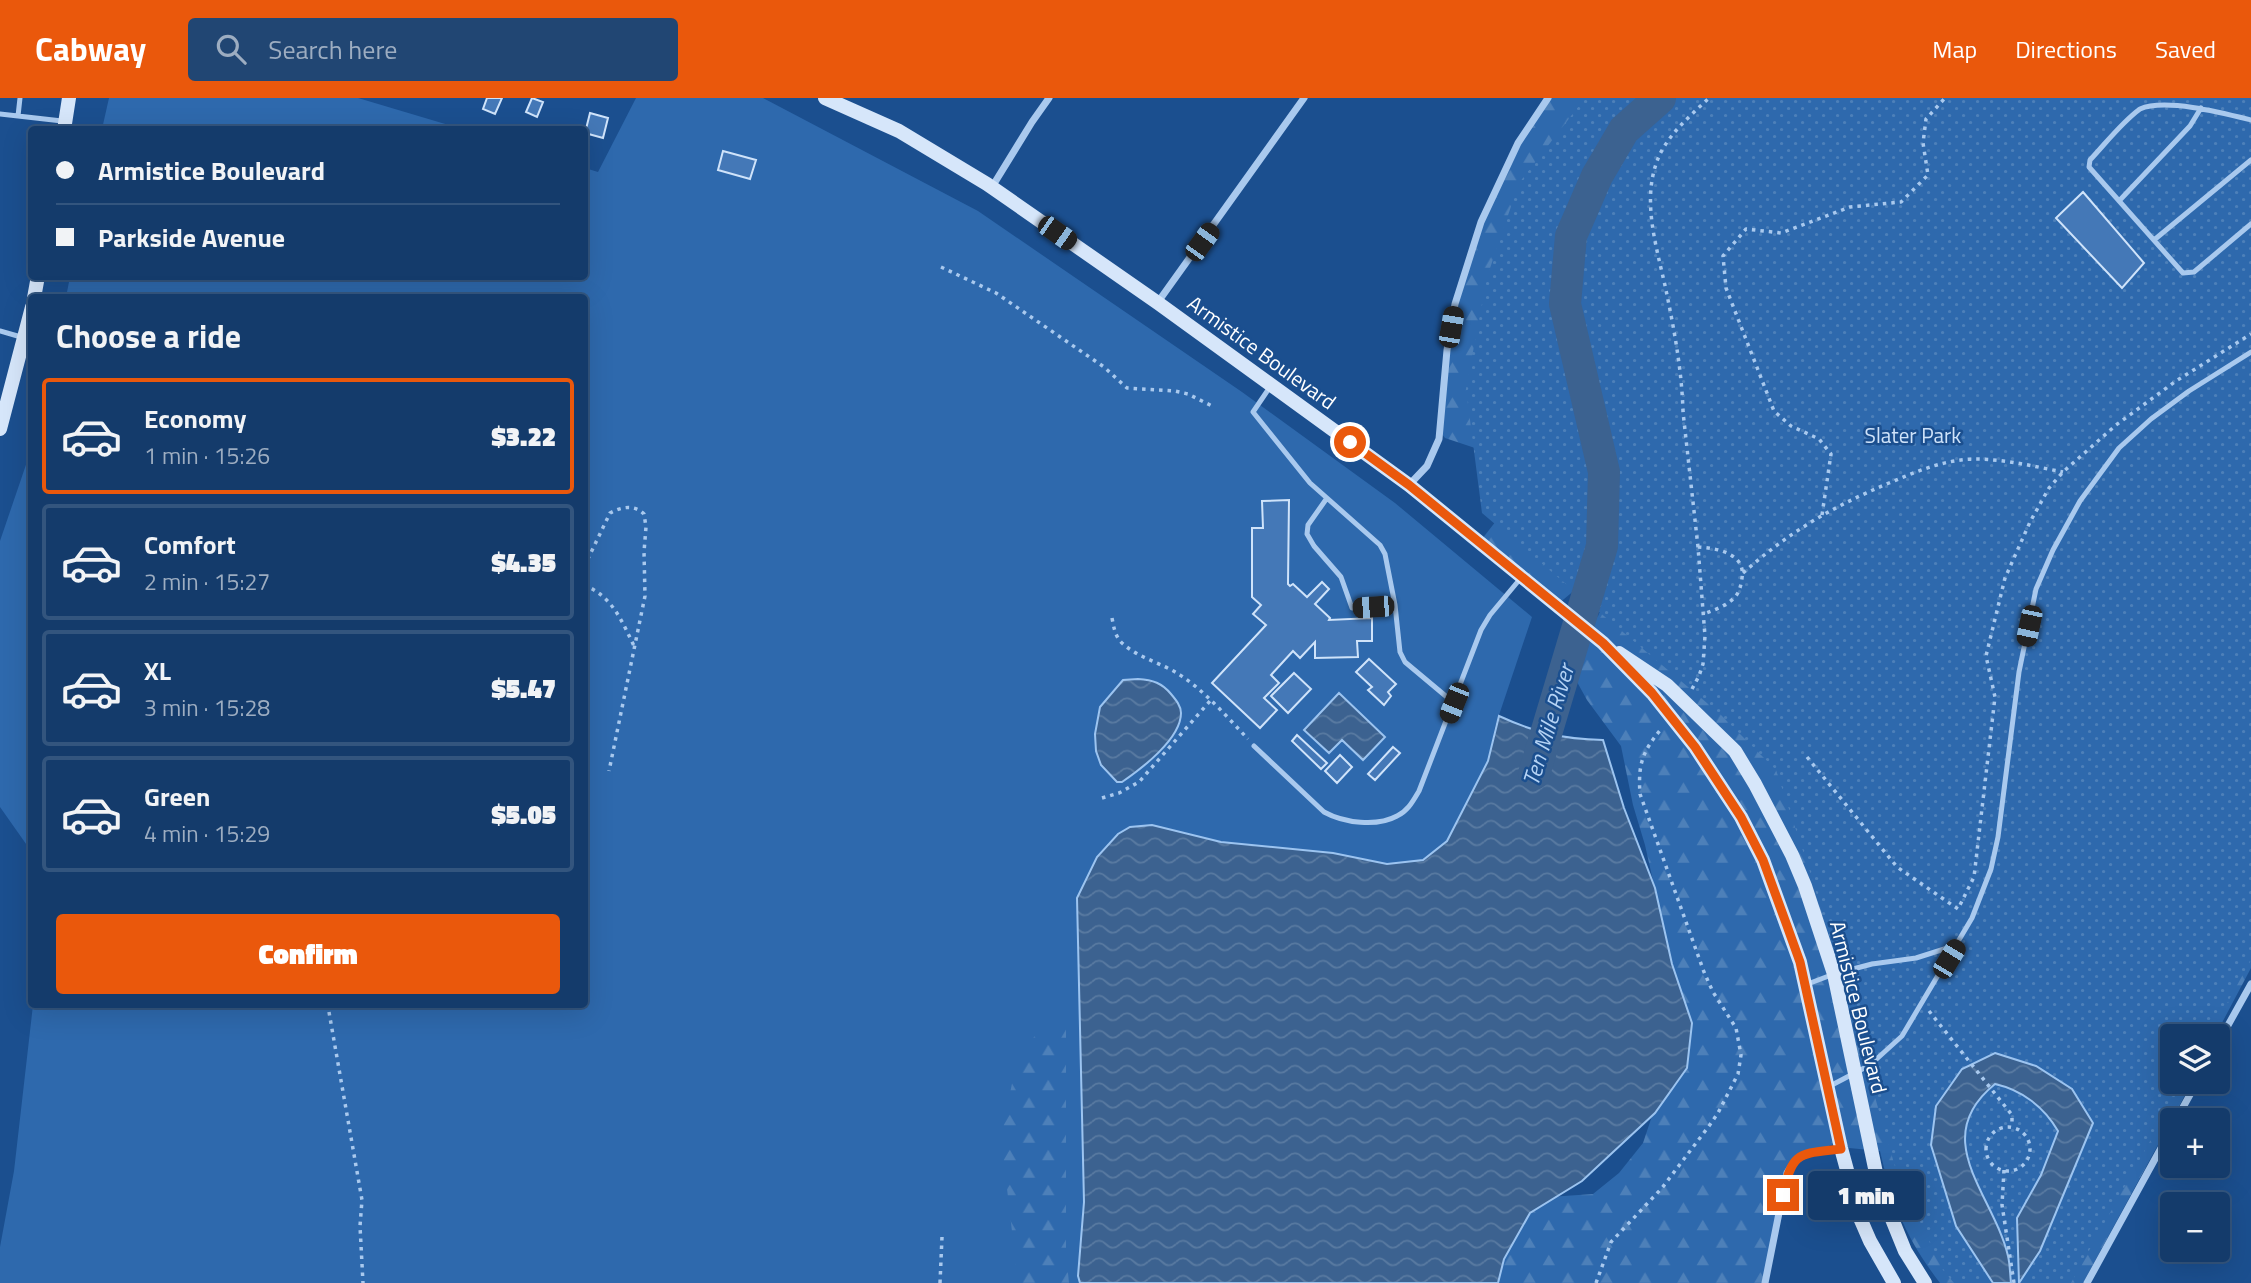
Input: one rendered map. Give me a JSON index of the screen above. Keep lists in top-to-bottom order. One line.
{"streets":{"main road":["Armistice Boulevard"]},"water":["Ten Mile River"],"parks":["Slater Park"],"page":{"header":"Cabway","search":"Search here","nav":["Map","Directions","Saved"],"banner":["Armistice Boulevard","Parkside Avenue"],"heading":"Choose a ride","list":[{"name":"Economy","note":"1 min · 15:26","value":"$3.22"},{"name":"Comfort","note":"2 min · 15:27","value":"$4.35"},{"name":"XL","note":"3 min · 15:28","value":"$5.47"},{"name":"Green","note":"4 min · 15:29","value":"$5.05"}],"buttons":"Confirm","map_buttons":["+","−"],"bubble":"1 min"}}
